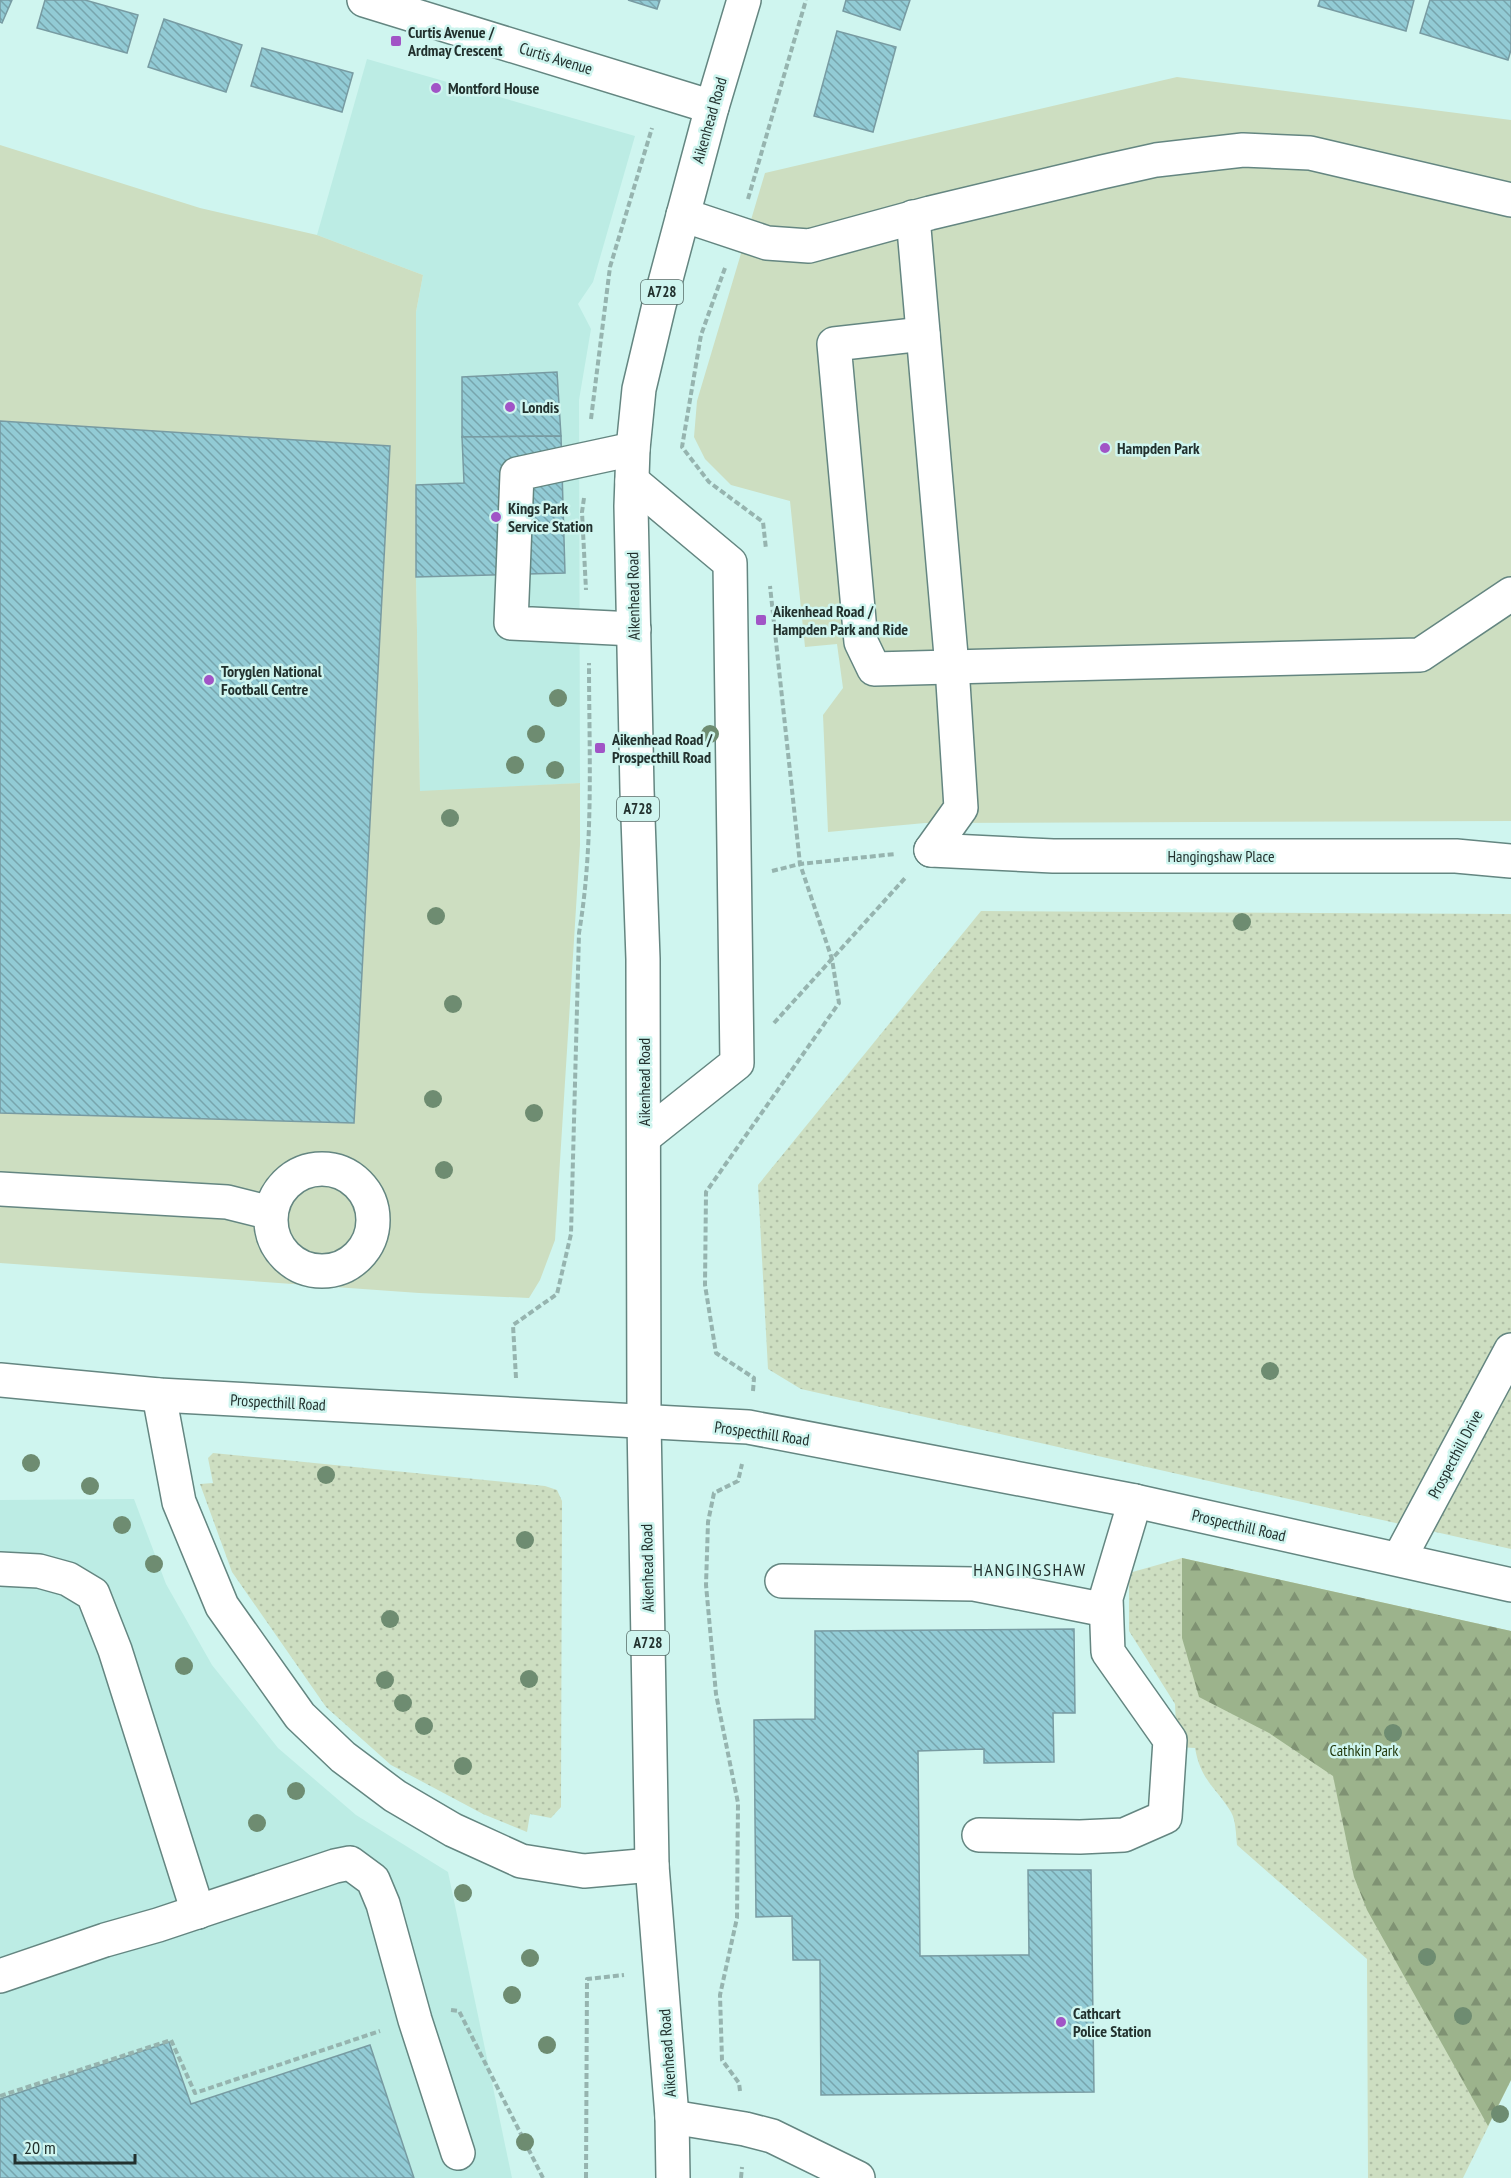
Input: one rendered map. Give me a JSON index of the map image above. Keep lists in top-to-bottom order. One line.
{"streets":{"main road":["Curtis Avenue","Aikenhead Road","A728","Hangingshaw Place","Prospecthill Road","Prospecthill Drive"]},"crossings":[["Curtis Avenue","Aikenhead Road"],["Aikenhead Road","Prospecthill Road"],["Prospecthill Road","Prospecthill Drive"]],"districts":["HANGINGSHAW"],"parks":["Cathkin Park"],"places":{"transit":["Curtis Avenue / Ardmay Crescent","Aikenhead Road / Hampden Park and Ride","Aikenhead Road / Prospecthill Road"],"other":["Montford House","Londis","Hampden Park","Kings Park Service Station","Toryglen National Football Centre","Cathcart Police Station"]},"scale_bar":"20 m"}
